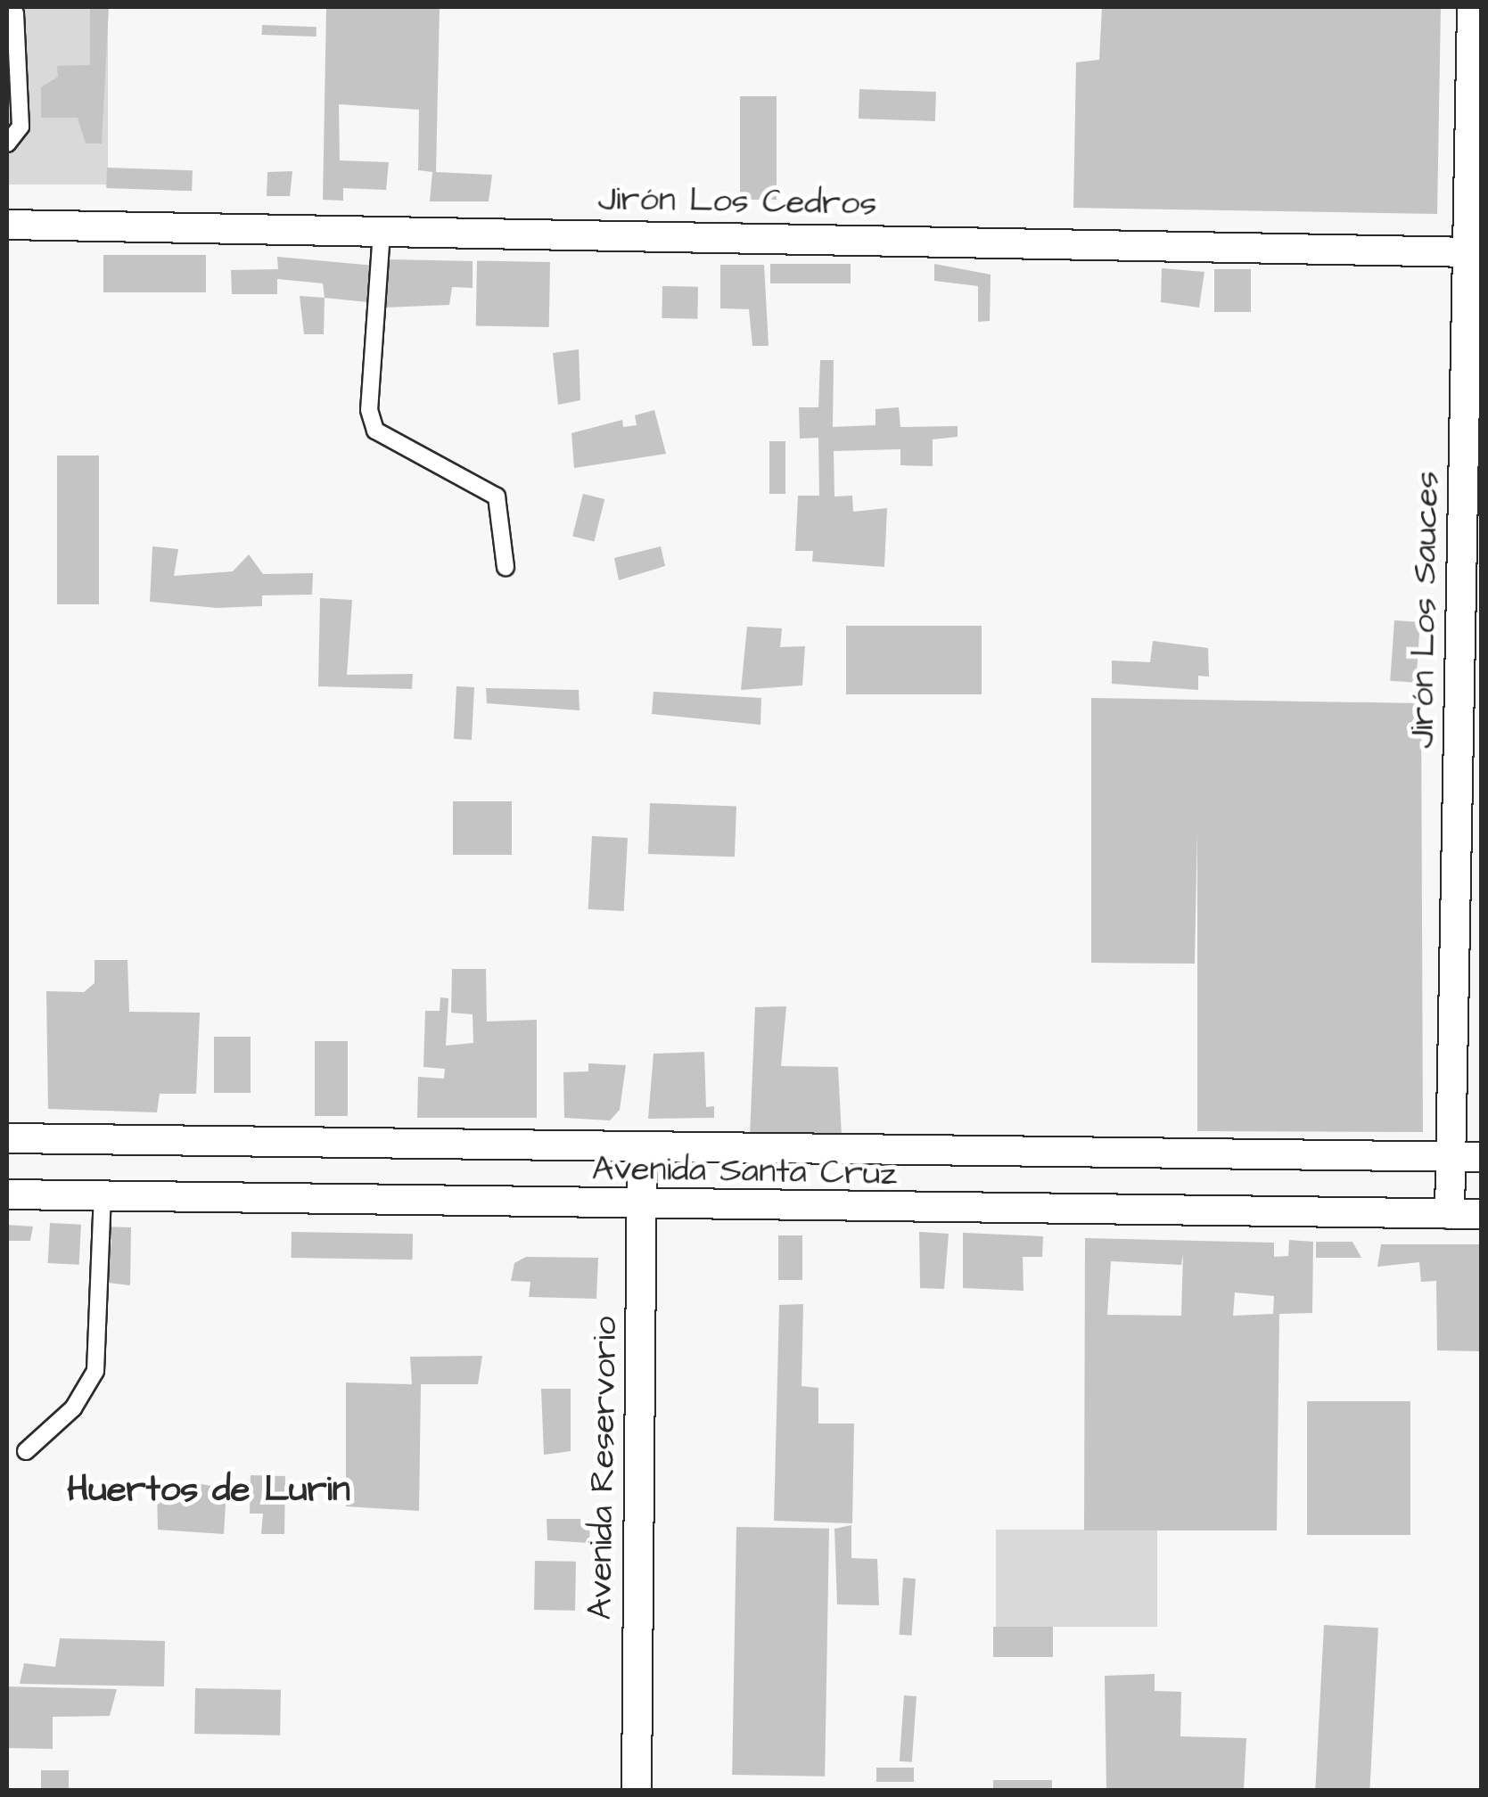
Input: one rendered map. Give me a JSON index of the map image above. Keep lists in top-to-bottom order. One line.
{"streets":{"street":["Jirón Los Cedros","Jirón Los Sauces","Avenida Santa Cruz","Avenida Reservorio"]},"crossings":[["Jirón Los Cedros","Jirón Los Sauces"],["Jirón Los Sauces","Avenida Santa Cruz"],["Avenida Santa Cruz","Avenida Reservorio"]],"districts":["Huertos de Lurin"]}
